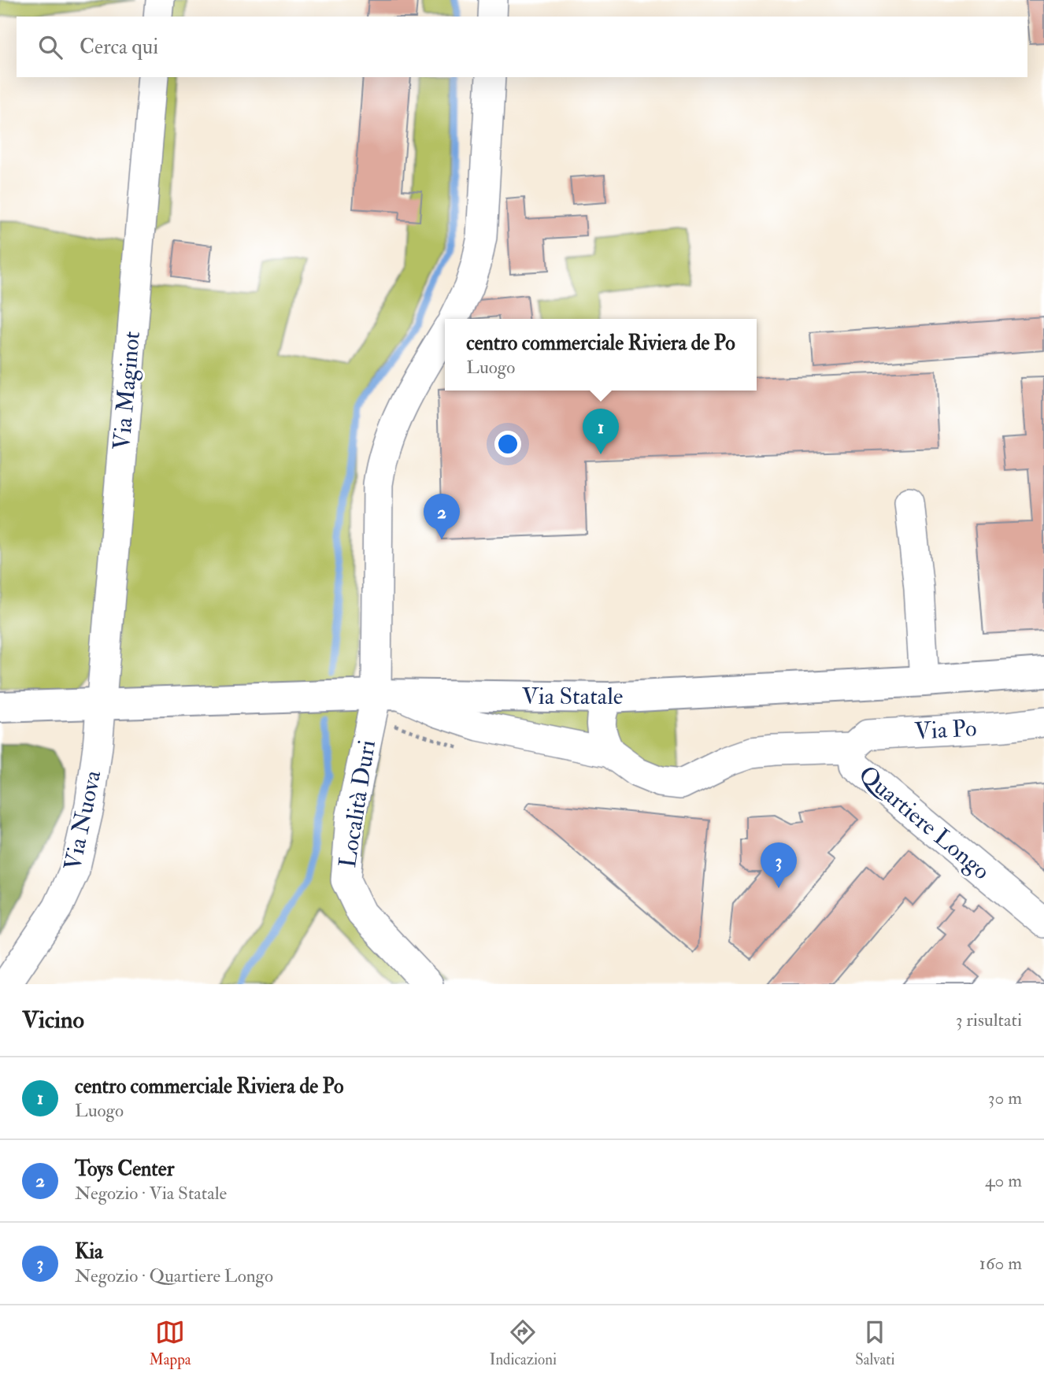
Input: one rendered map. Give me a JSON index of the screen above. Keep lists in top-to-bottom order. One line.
{"streets":{"main road":["Via Statale"],"street":["Via Maginot","Via Po","Località Duri","Via Nuova","Quartiere Longo"]},"crossings":[["Via Maginot","Via Statale"],["Via Maginot","Via Nuova"],["Via Statale","Località Duri"],["Via Statale","Via Nuova"],["Via Statale","Quartiere Longo"],["Via Po","Quartiere Longo"],["Località Duri","Quartiere Longo"]],"page":{"search":"Cerca qui","popup":["centro commerciale Riviera de Po","Luogo"],"pins":["1","2","3"],"heading":["Vicino","3 risultati"],"list":[{"mark":"1","name":"centro commerciale Riviera de Po","note":"Luogo","value":"30 m"},{"mark":"2","name":"Toys Center","note":"Negozio · Via Statale","value":"40 m"},{"mark":"3","name":"Kia","note":"Negozio · Quartiere Longo","value":"160 m"}],"nav":["Mappa","Indicazioni","Salvati"]}}
